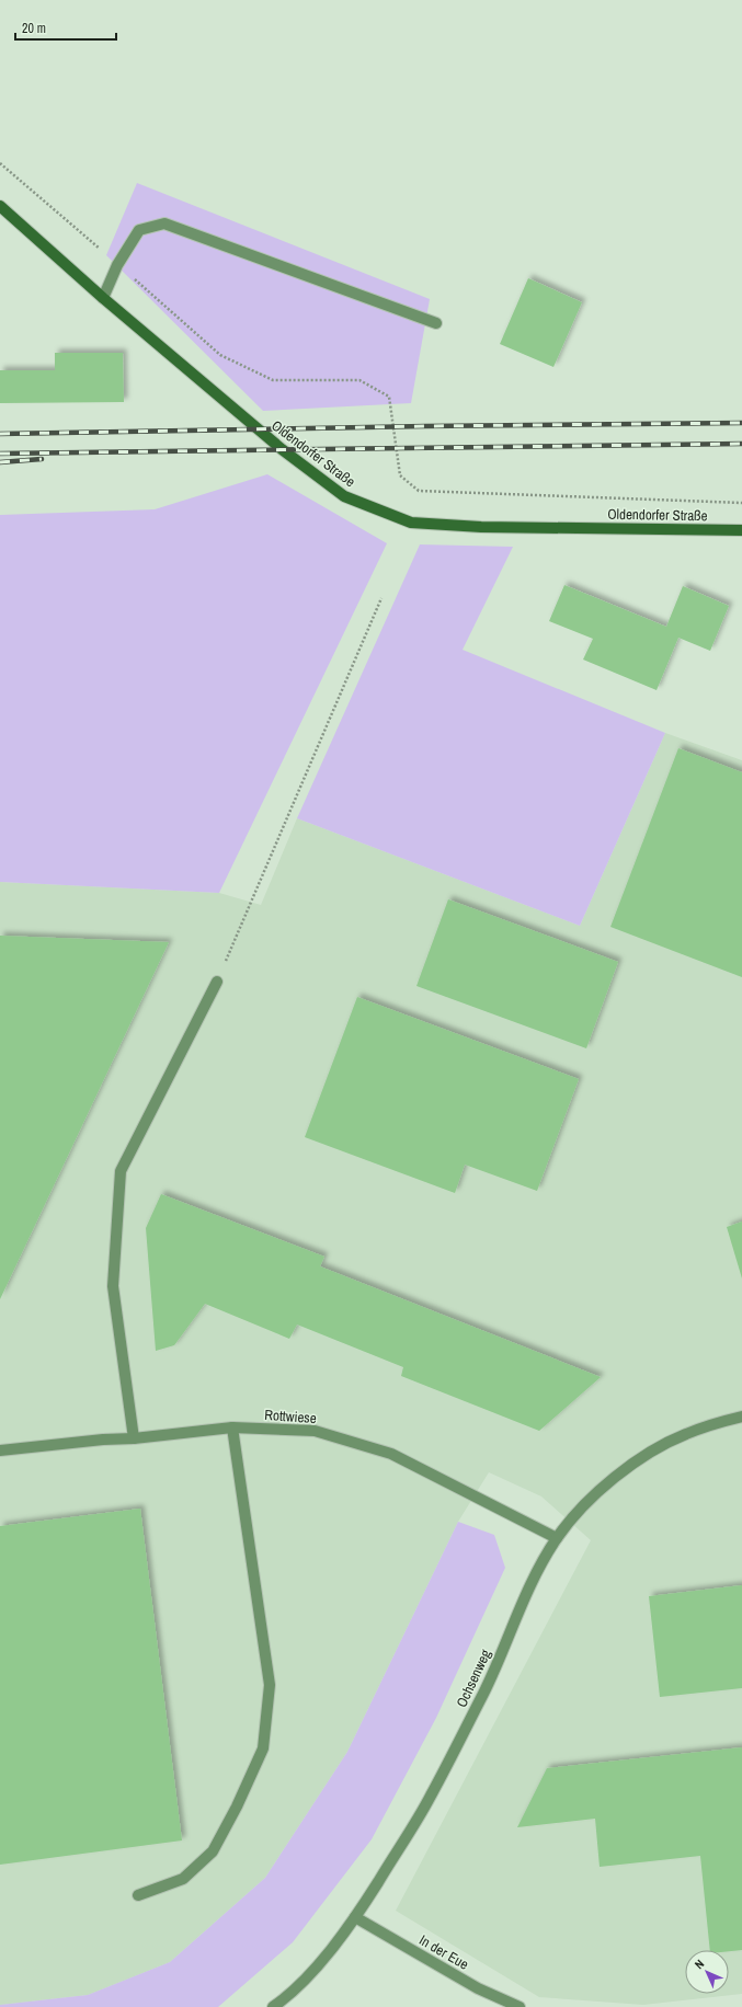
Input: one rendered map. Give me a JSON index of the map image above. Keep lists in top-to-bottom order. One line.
{"streets":{"main road":["Oldendorfer Straße"],"street":["Rottwiese","Ochsenweg","In der Eue"]},"crossings":[["Rottwiese","Ochsenweg"],["Ochsenweg","In der Eue"]],"scale_bar":"20 m","north":"top left"}
